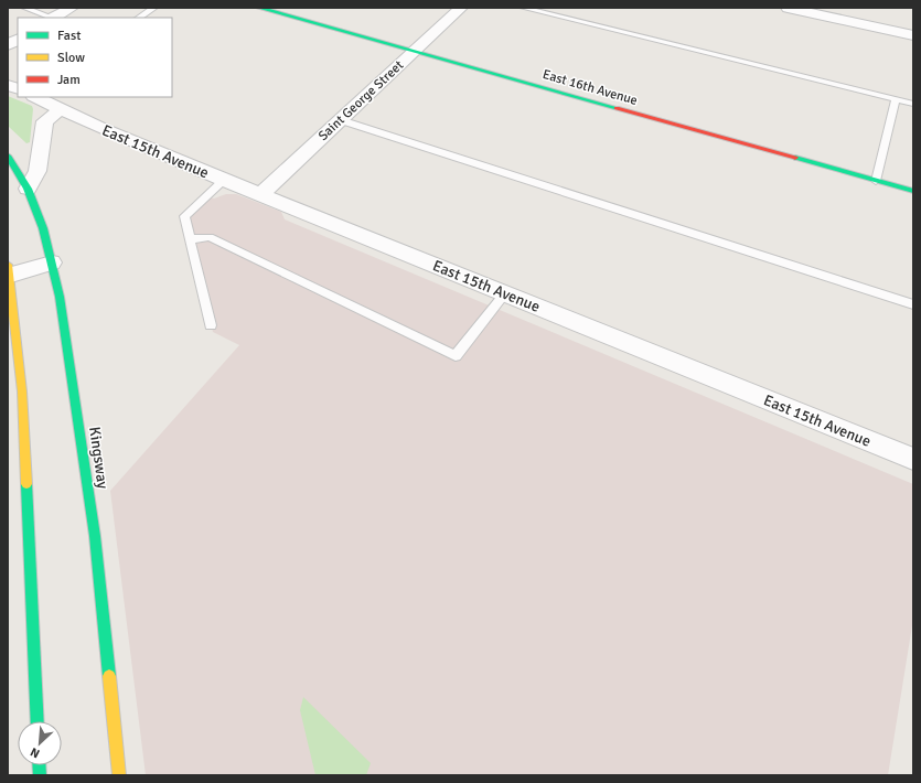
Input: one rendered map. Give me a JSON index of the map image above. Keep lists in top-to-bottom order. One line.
{"streets":{"main road":["East 16th Avenue","Kingsway"],"street":["Saint George Street","East 15th Avenue"]},"crossings":[["East 16th Avenue","Saint George Street"],["Saint George Street","East 15th Avenue"]],"legend":["Fast","Slow","Jam"],"north":"bottom left"}
